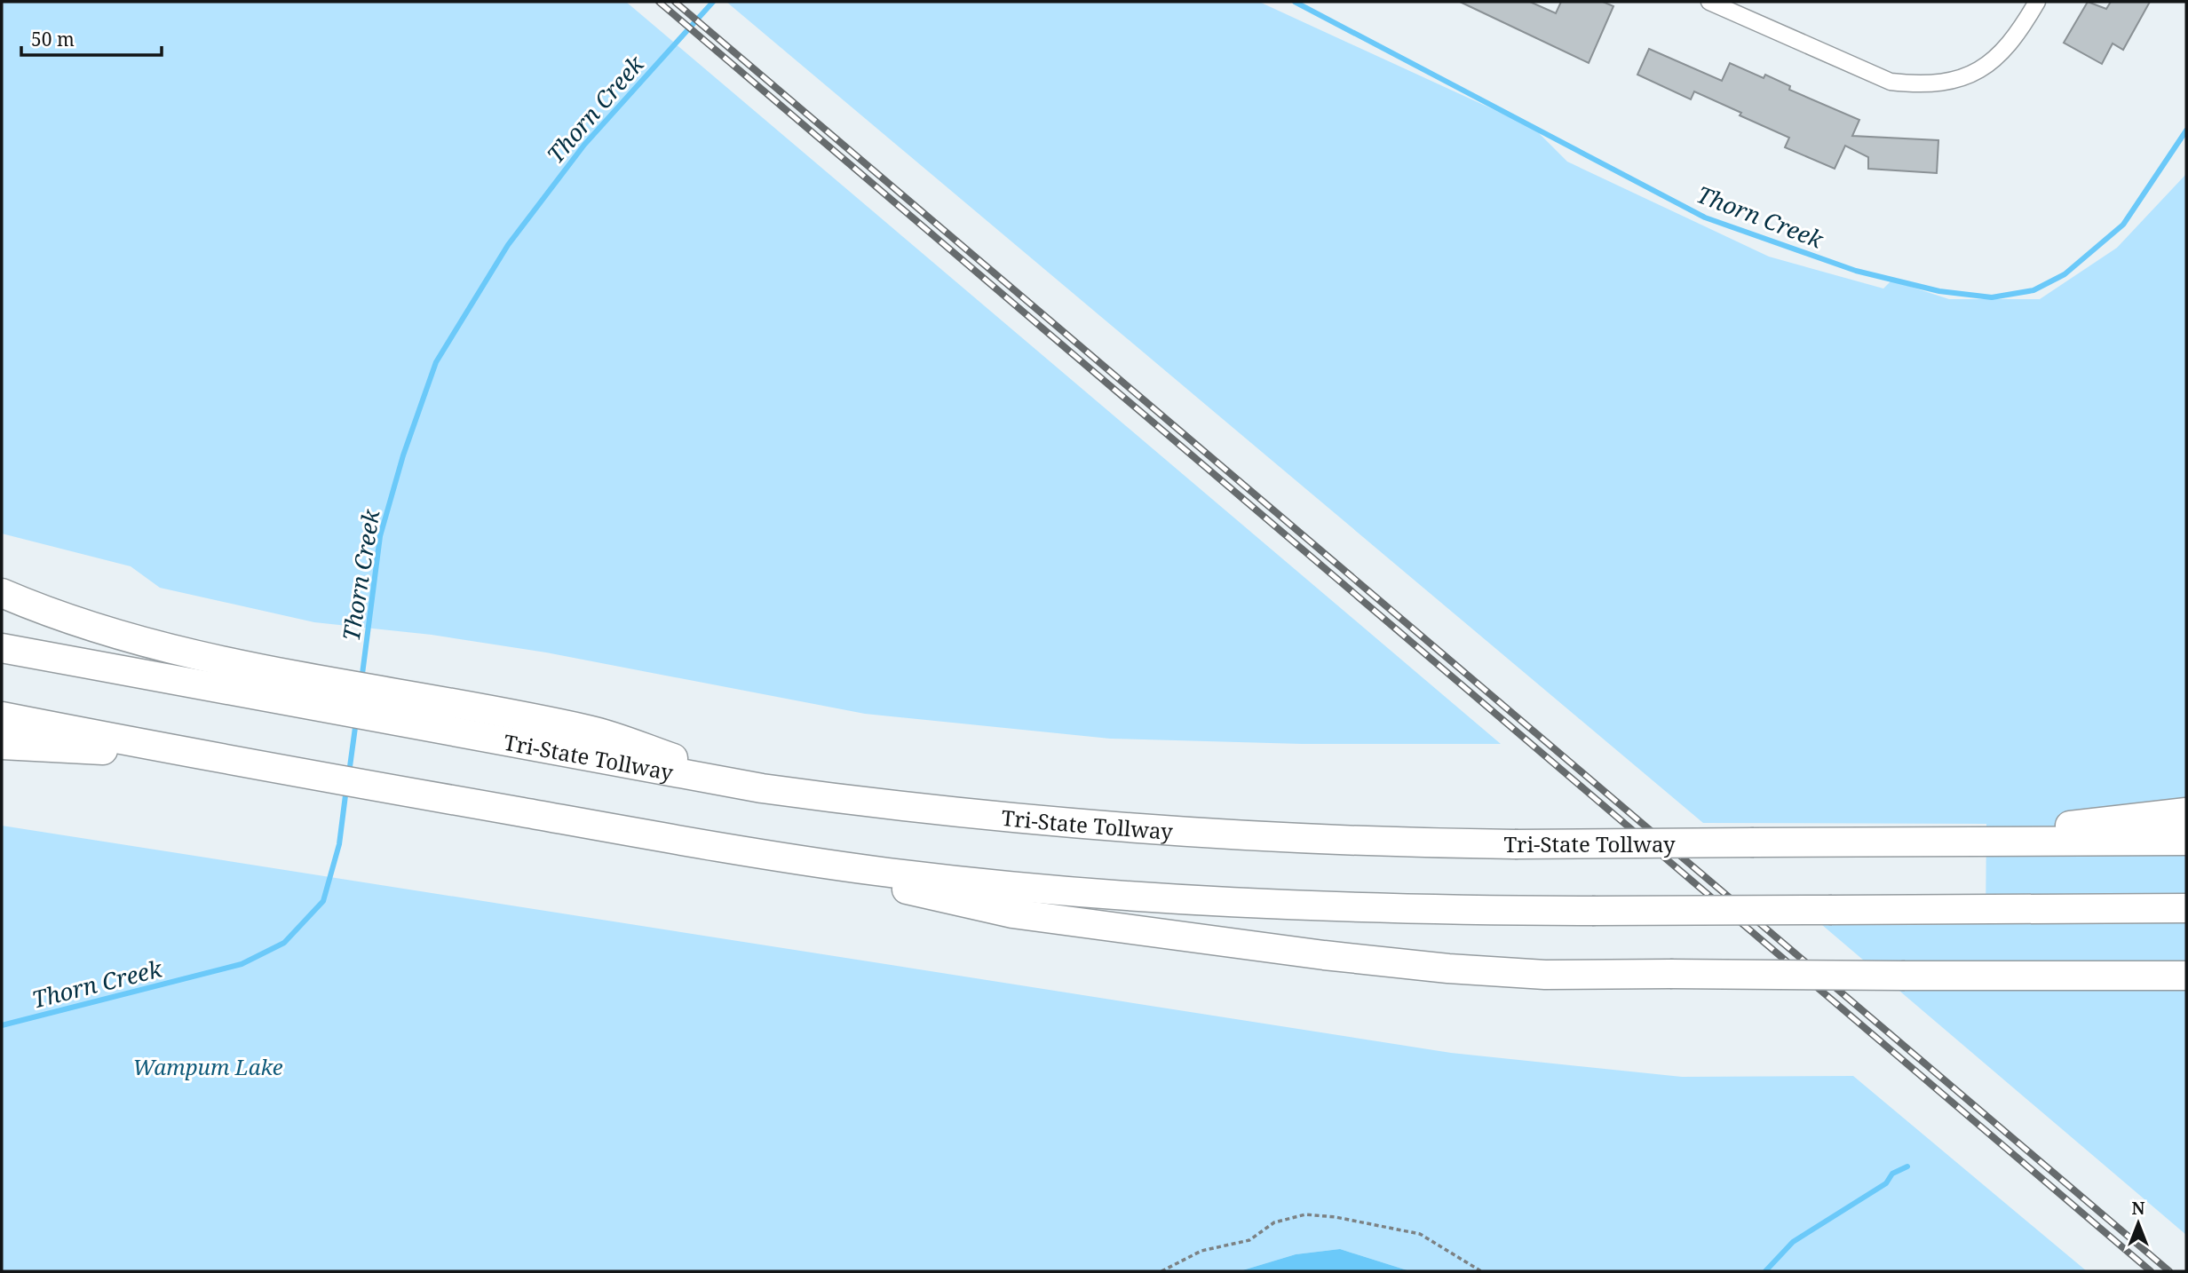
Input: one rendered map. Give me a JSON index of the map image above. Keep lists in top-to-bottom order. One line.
{"streets":{"highway":["Tri-State Tollway"]},"water":["Thorn Creek"],"parks":["Wampum Lake"],"scale_bar":"50 m","north":"top"}
